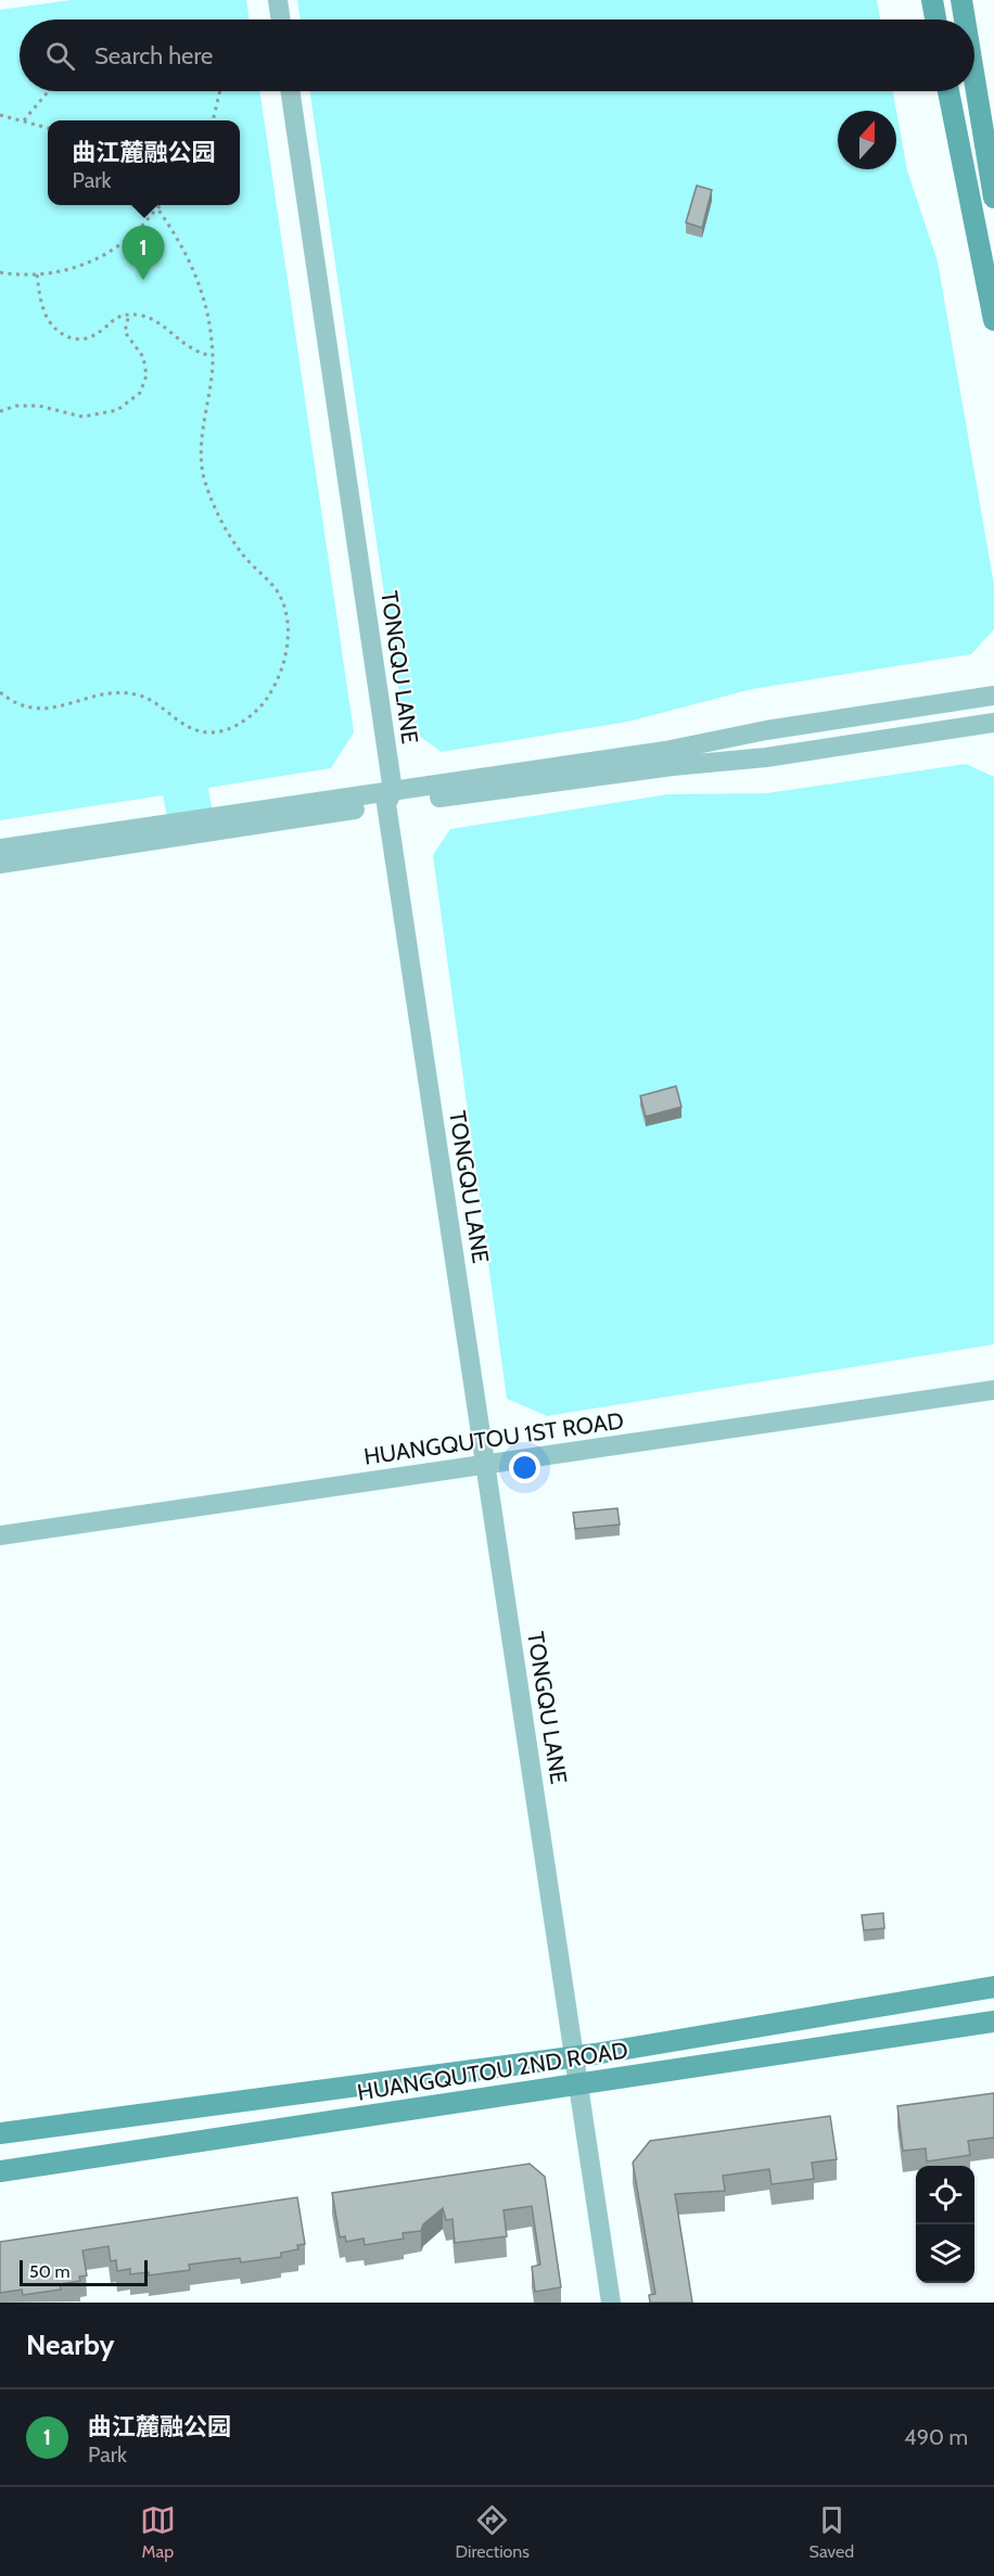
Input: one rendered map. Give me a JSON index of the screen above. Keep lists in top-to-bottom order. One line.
{"streets":{"main road":["HUANGQUTOU 2ND ROAD"],"street":["TONGQU LANE","HUANGQUTOU 1ST ROAD"]},"crossings":[["TONGQU LANE","HUANGQUTOU 1ST ROAD"],["TONGQU LANE","HUANGQUTOU 2ND ROAD"]],"scale_bar":"50 m","north":"top","page":{"search":"Search here","popup":["曲江麓融公园","Park"],"pins":"1","scale":"50 m","heading":"Nearby","list":[{"mark":"1","name":"曲江麓融公园","note":"Park","value":"490 m"}],"nav":["Map","Directions","Saved"]}}
